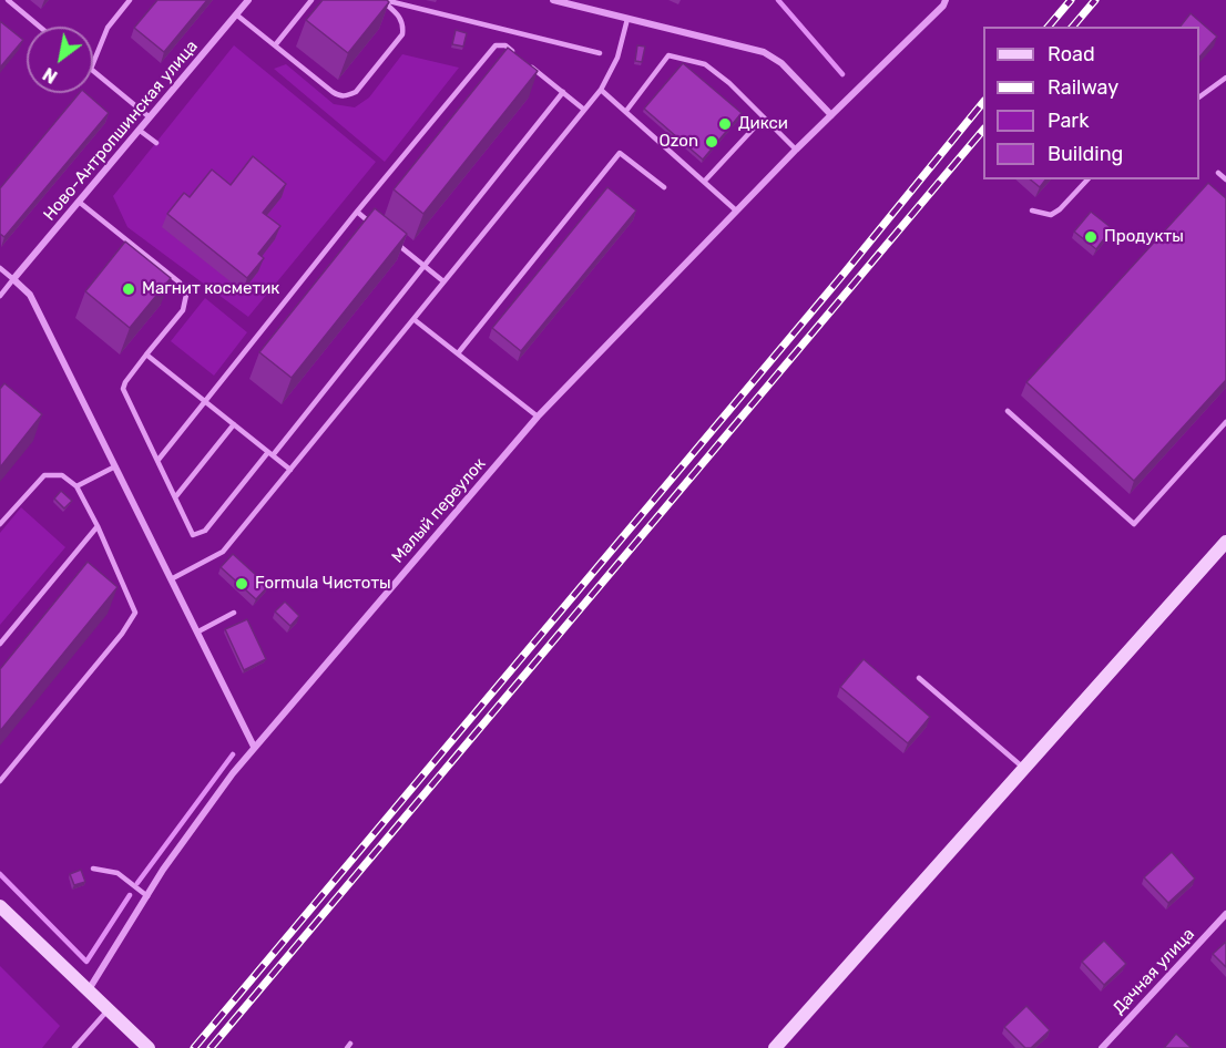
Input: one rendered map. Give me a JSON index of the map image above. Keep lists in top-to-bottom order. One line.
{"streets":{"street":["Ново-Антропшинская улица","Малый переулок","Дачная улица"]},"places":["Дикси","Ozon","Продукты","Магнит косметик","Formula Чистоты"],"legend":["Road","Railway","Park","Building"],"north":"bottom left"}
